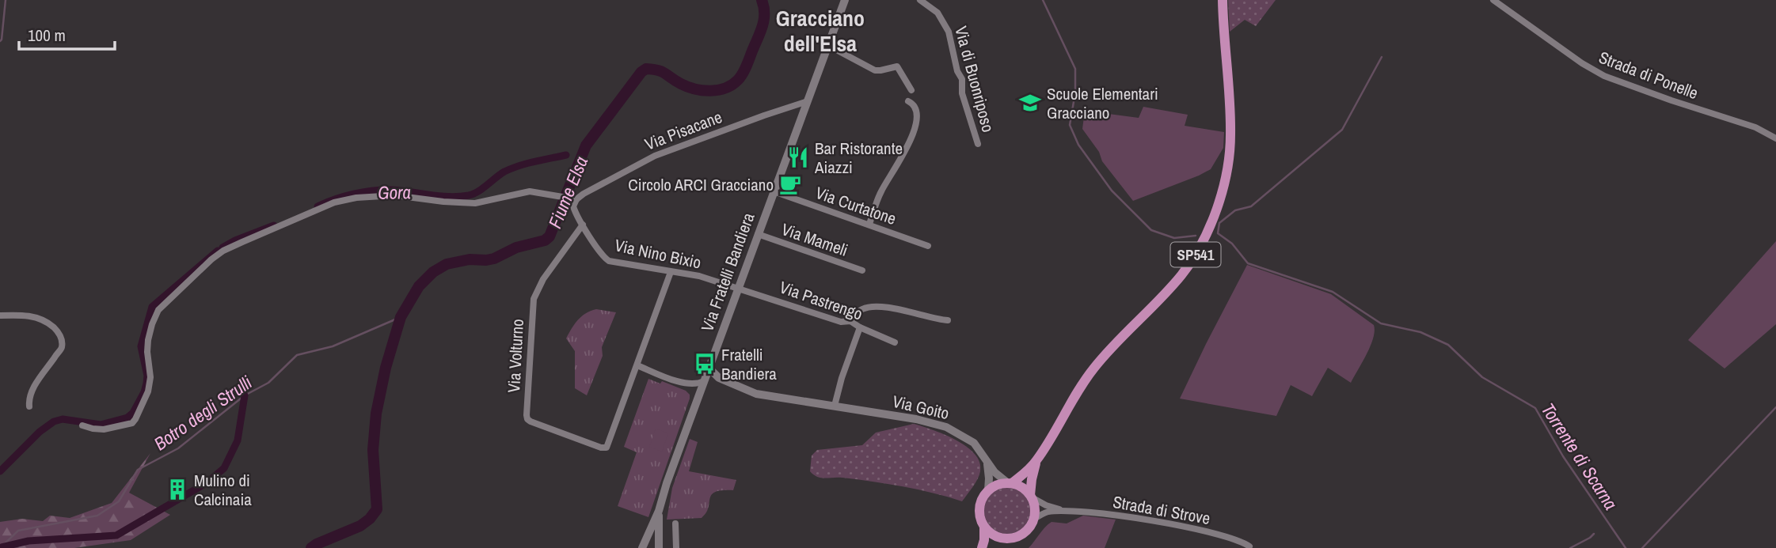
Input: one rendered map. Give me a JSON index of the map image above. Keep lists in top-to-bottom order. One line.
{"streets":{"main road":["SP541","Via Fratelli Bandiera","Via Goito"],"street":["Strada di Ponelle","Via di Buonriposo","Via Pisacane","Via Curtatone","Via Mameli","Via Nino Bixio","Via Pastrengo","Via Volturno","Strada di Strove"]},"crossings":[["Via Pisacane","Via Nino Bixio"],["Via Pisacane","Via Fratelli Bandiera"],["Via Curtatone","Via Fratelli Bandiera"],["Via Mameli","Via Fratelli Bandiera"],["Via Nino Bixio","Via Fratelli Bandiera"],["Via Nino Bixio","Via Pastrengo"],["Via Nino Bixio","Via Volturno"],["SP541","Via Goito"],["SP541","Strada di Strove"],["Via Fratelli Bandiera","Via Pastrengo"],["Via Fratelli Bandiera","Via Goito"],["Via Goito","Strada di Strove"]],"districts":["Gracciano dell'Elsa"],"water":["Gora","Fiume Elsa","Botro degli Strulli","Torrente di Scarna"],"places":{"school or university":["Scuole Elementari Gracciano"],"restaurant":["Bar Ristorante Aiazzi"],"cafe":["Circolo ARCI Gracciano"],"bus stop":["Fratelli Bandiera"],"building":["Mulino di Calcinaia"]},"scale_bar":"100 m"}
